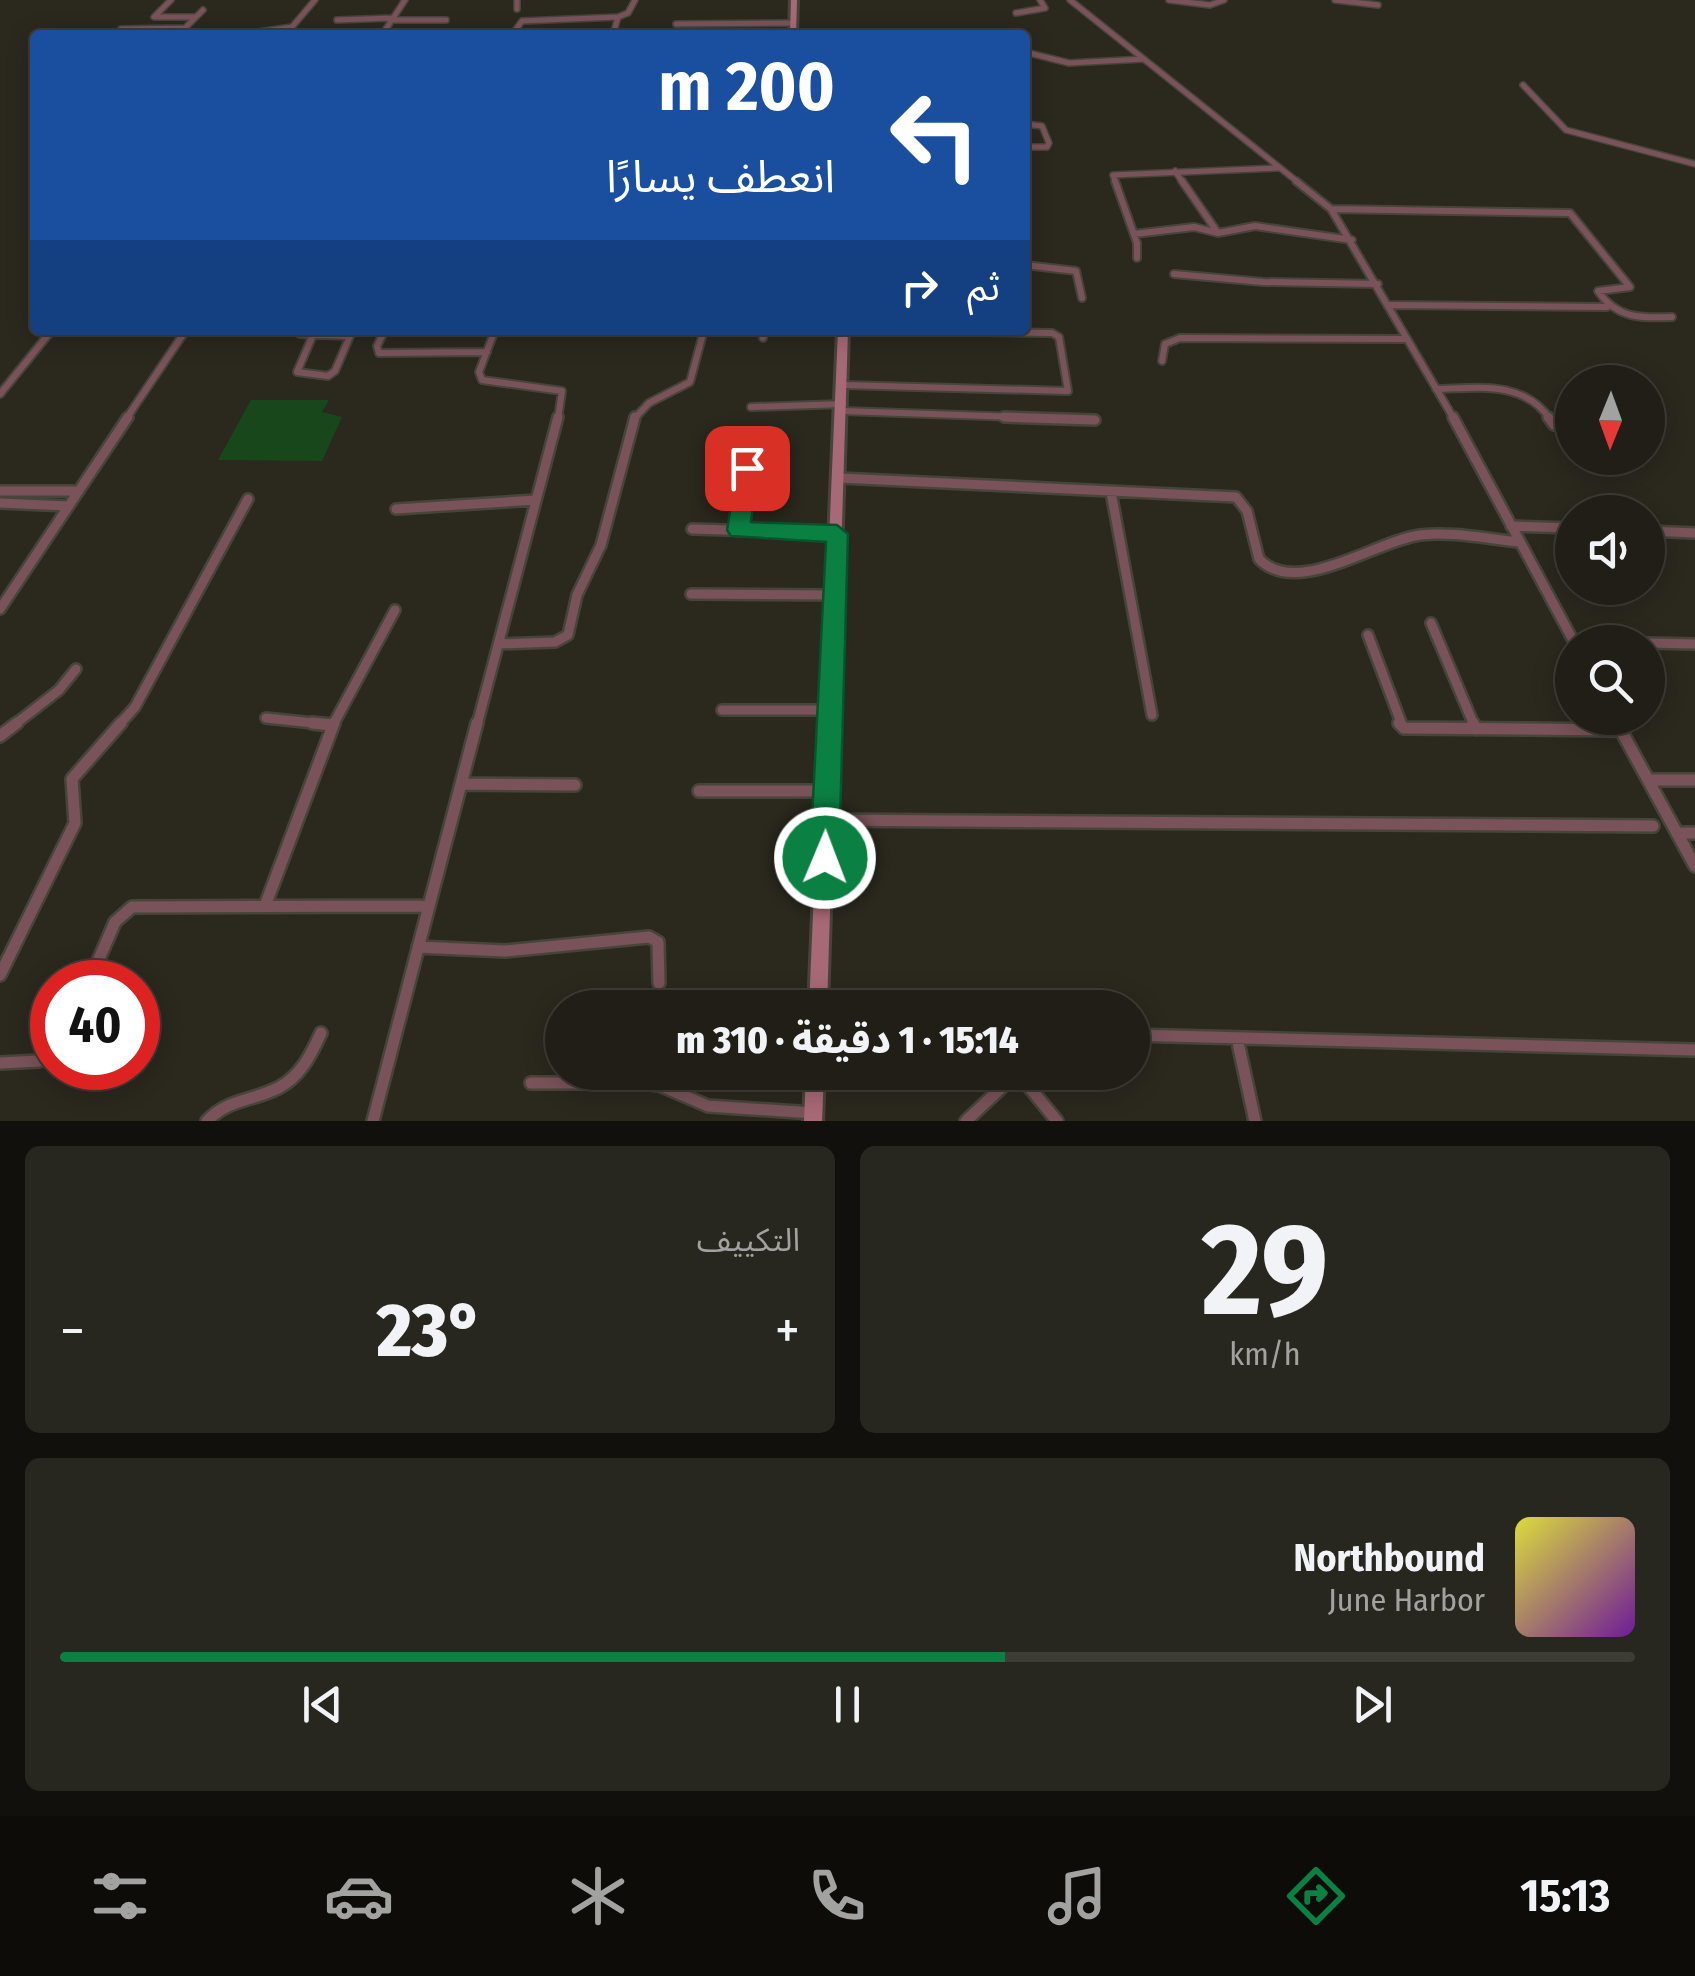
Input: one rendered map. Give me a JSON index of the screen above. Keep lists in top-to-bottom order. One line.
{"north":"bottom","page":{"turn":["200 m","انعطف يسارًا"],"then":"ثم","limit":"40","trip":"15:14 · 1 دقيقة · 310 m","tile":[["29","km/h"],"التكييف"],"heat":["−","23°","+"],"song":["Northbound","June Harbor"],"tabs":"15:13"}}
